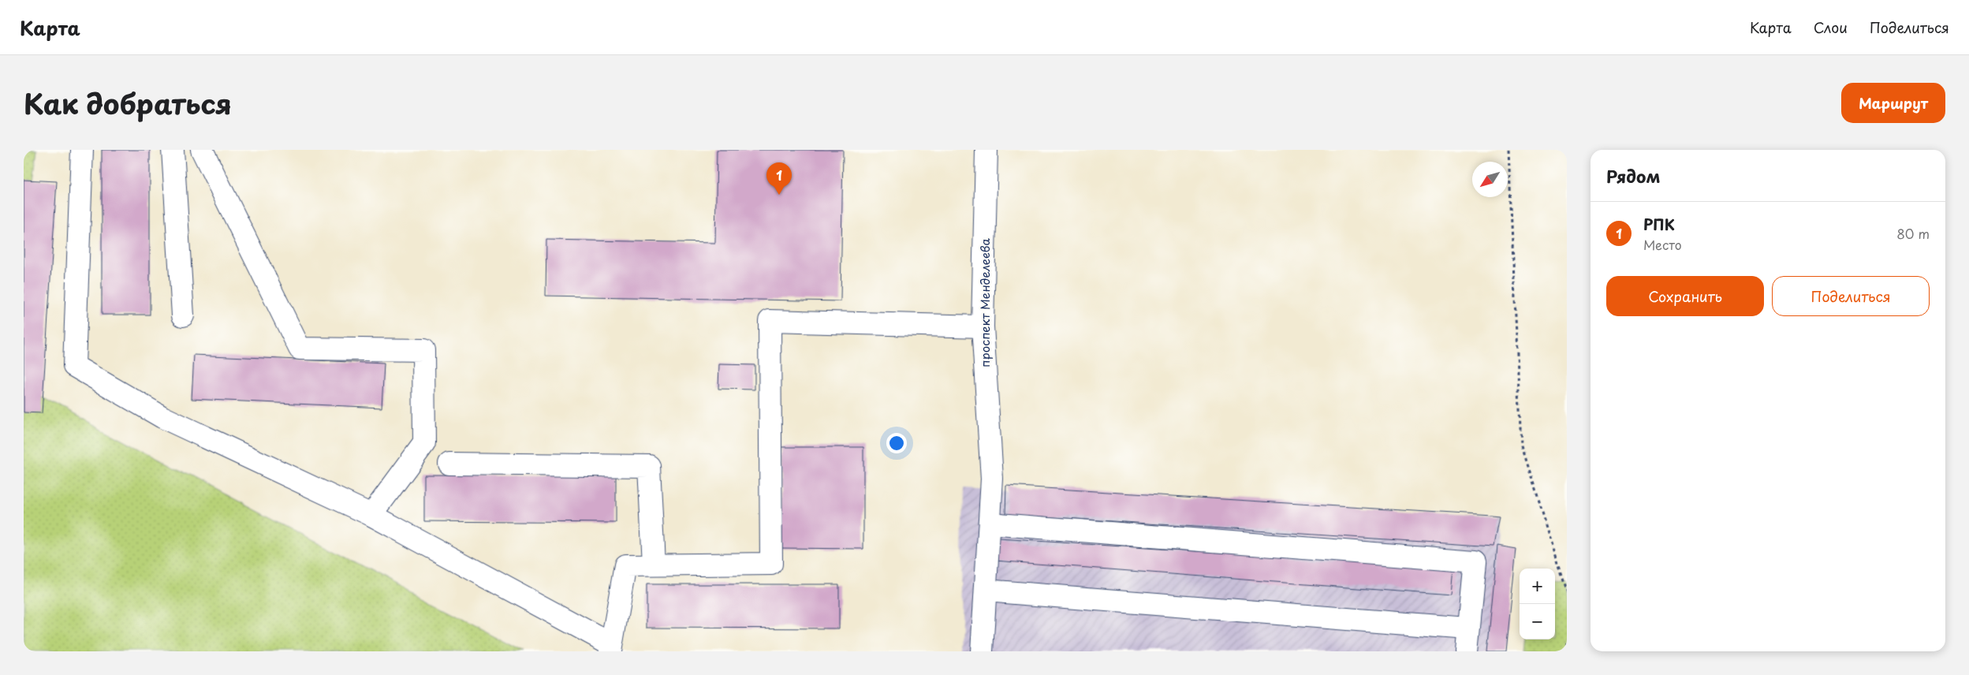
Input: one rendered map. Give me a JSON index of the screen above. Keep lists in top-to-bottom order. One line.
{"streets":{"street":["проспект Менделеева"]},"north":"bottom left","page":{"header":"Карта","nav":["Карта","Слои","Поделиться"],"title":"Как добраться","buttons":["Маршрут",["Сохранить","Поделиться"]],"heading":"Рядом","pins":"1","list":[{"mark":"1","name":"РПК","note":"Место","value":"80 m"}],"map_buttons":["+","−"]}}
